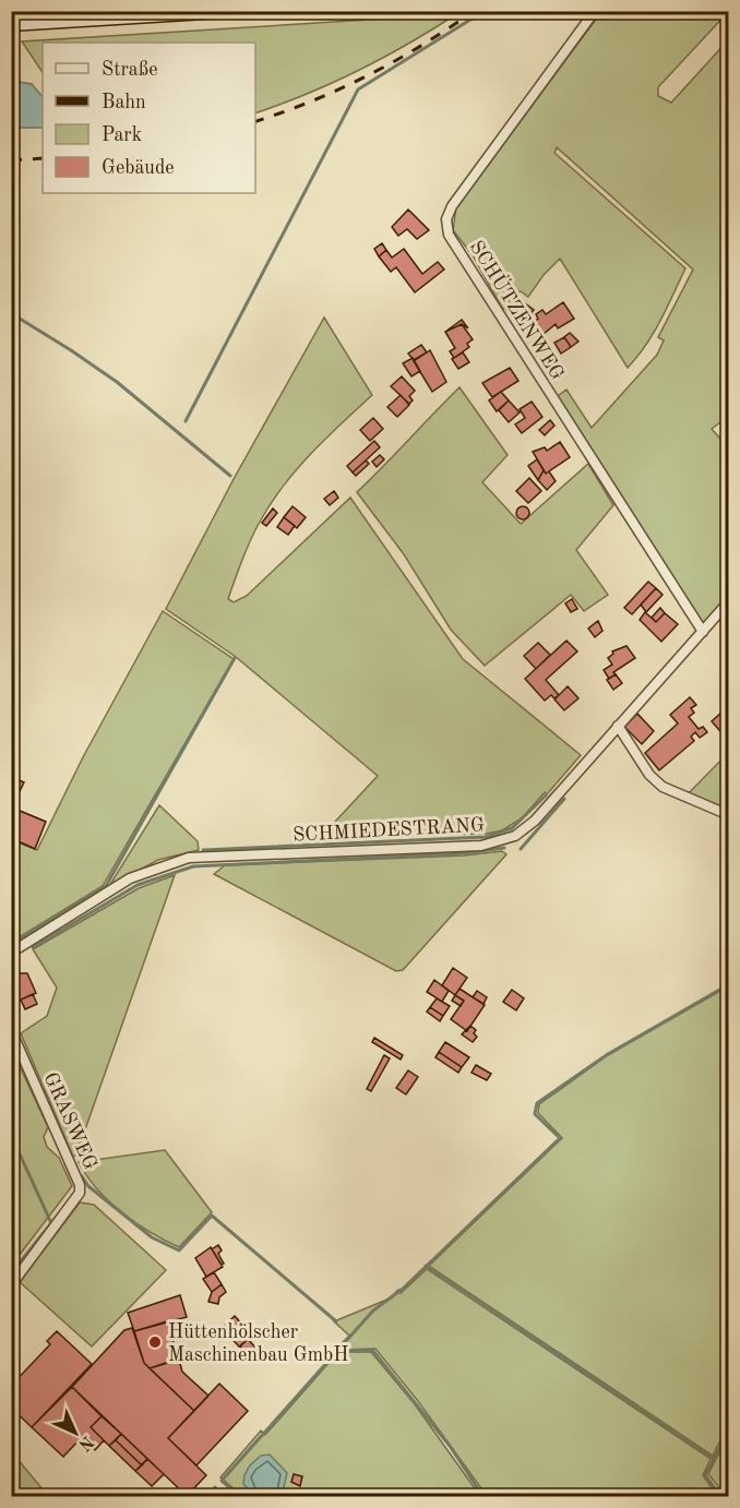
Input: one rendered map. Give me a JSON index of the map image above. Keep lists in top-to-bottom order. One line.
{"streets":{"street":["SCHÜTZENWEG","SCHMIEDESTRANG","GRASWEG"]},"crossings":[["SCHÜTZENWEG","SCHMIEDESTRANG"]],"places":["Hüttenhölscher Maschinenbau GmbH"],"legend":["Straße","Bahn","Park","Gebäude"],"north":"bottom right"}
